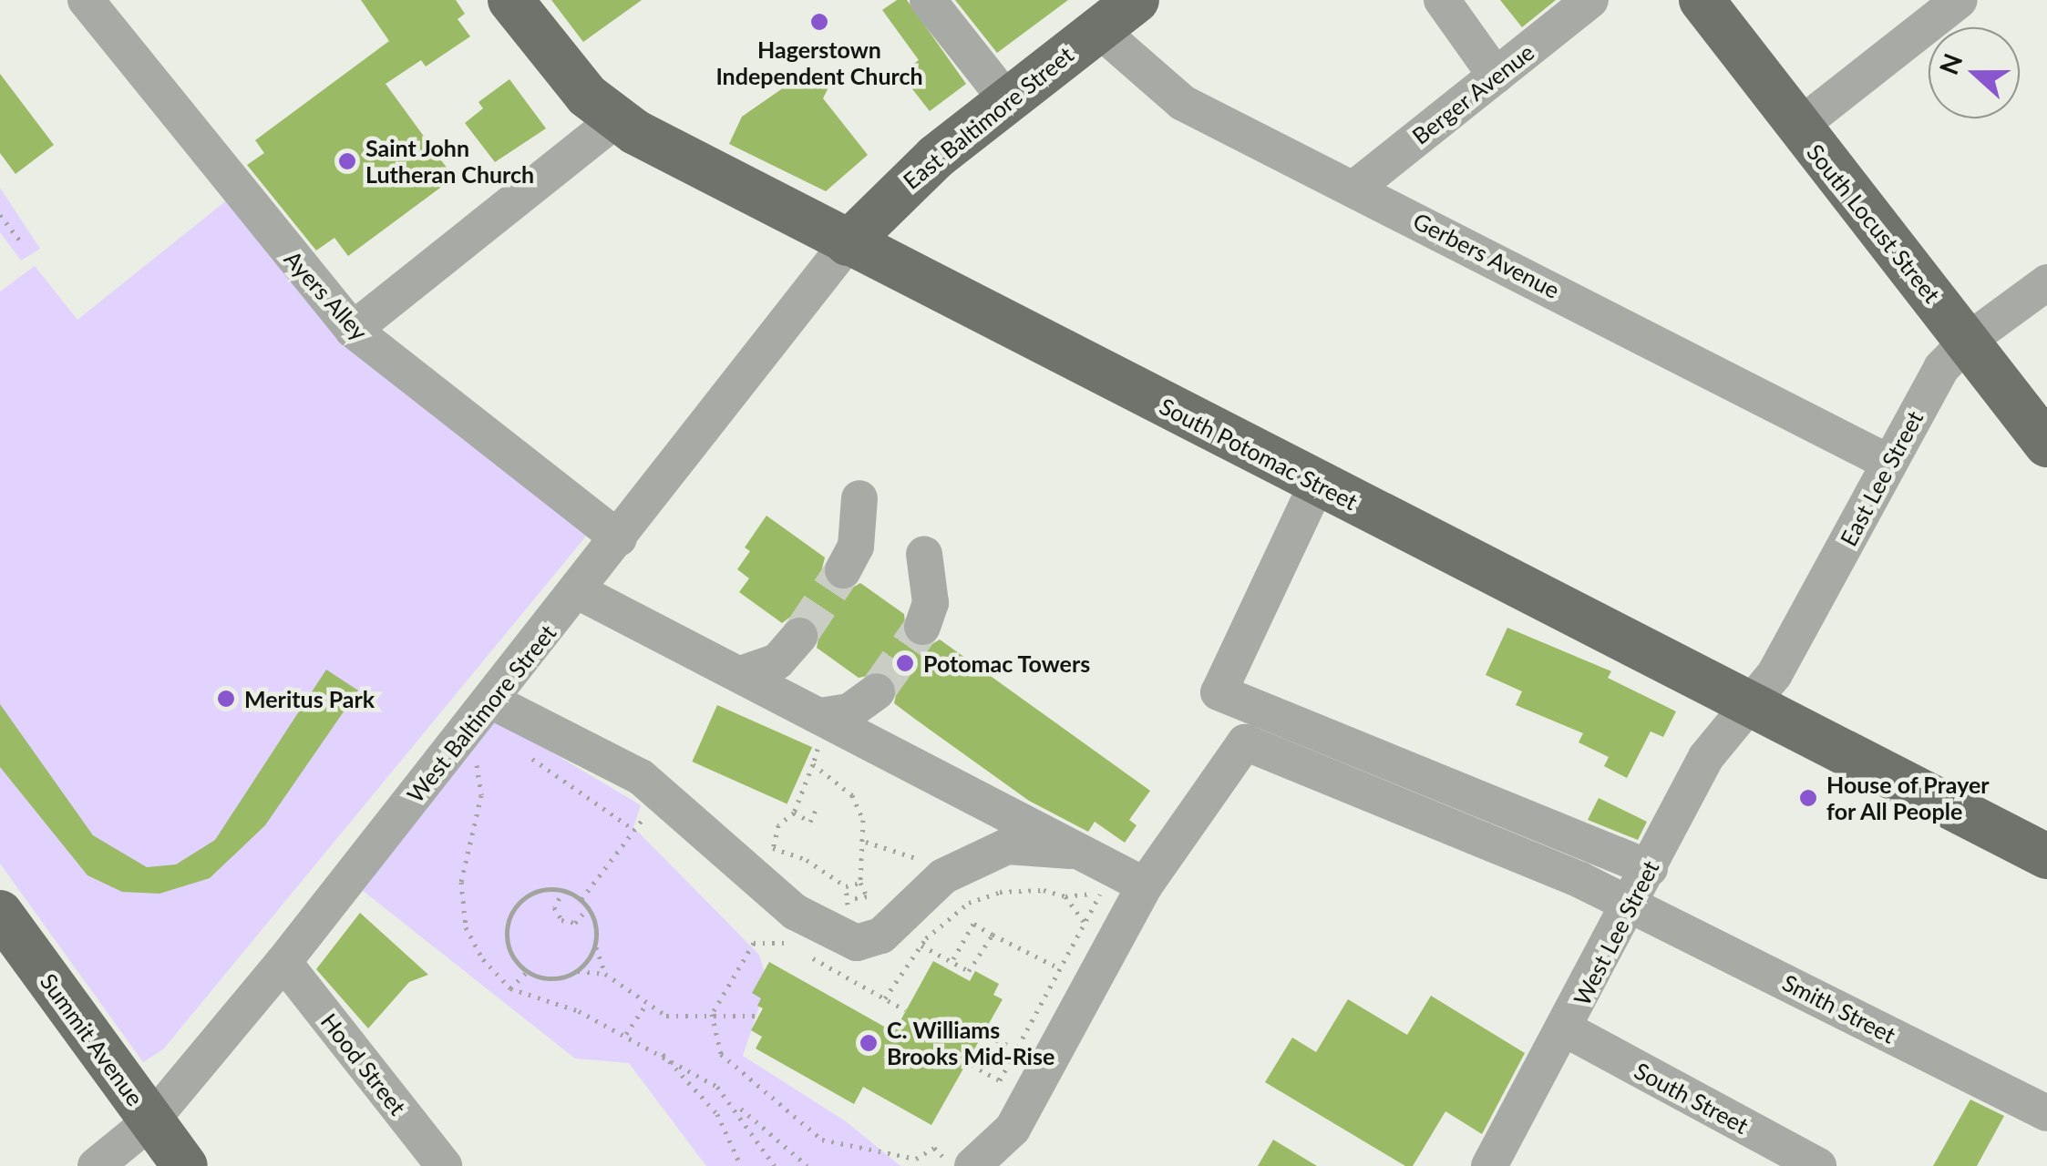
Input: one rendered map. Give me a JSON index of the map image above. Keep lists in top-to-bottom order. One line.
{"streets":{"main road":["East Baltimore Street","South Locust Street","South Potomac Street","Summit Avenue"],"street":["Berger Avenue","Gerbers Avenue","Ayers Alley","East Lee Street","West Baltimore Street","West Lee Street","Smith Street","Hood Street","South Street"]},"crossings":[["Berger Avenue","Gerbers Avenue"],["East Baltimore Street","Gerbers Avenue"],["East Baltimore Street","South Potomac Street"],["East Baltimore Street","West Baltimore Street"],["South Locust Street","East Lee Street"],["Gerbers Avenue","East Lee Street"],["Ayers Alley","West Baltimore Street"],["South Potomac Street","East Lee Street"],["South Potomac Street","West Baltimore Street"],["South Potomac Street","West Lee Street"],["East Lee Street","West Lee Street"],["West Baltimore Street","Summit Avenue"],["West Baltimore Street","Hood Street"],["West Lee Street","Smith Street"],["West Lee Street","South Street"]],"places":["Hagerstown Independent Church","Saint John Lutheran Church","Potomac Towers","Meritus Park","House of Prayer for All People","C. Williams Brooks Mid‐Rise"],"north":"left"}
